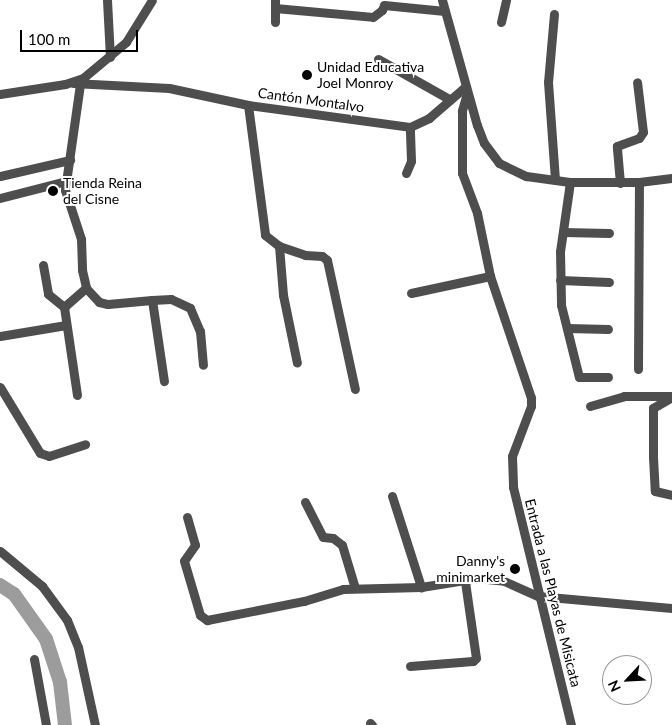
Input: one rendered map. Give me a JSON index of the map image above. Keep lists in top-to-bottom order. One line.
{"streets":{"street":["Cantón Montalvo","Entrada a las Playas de Misicata"]},"places":["Unidad Educativa Joel Monroy","Tienda Reina del Cisne","Danny's minimarket"],"scale_bar":"100 m","north":"bottom left"}
